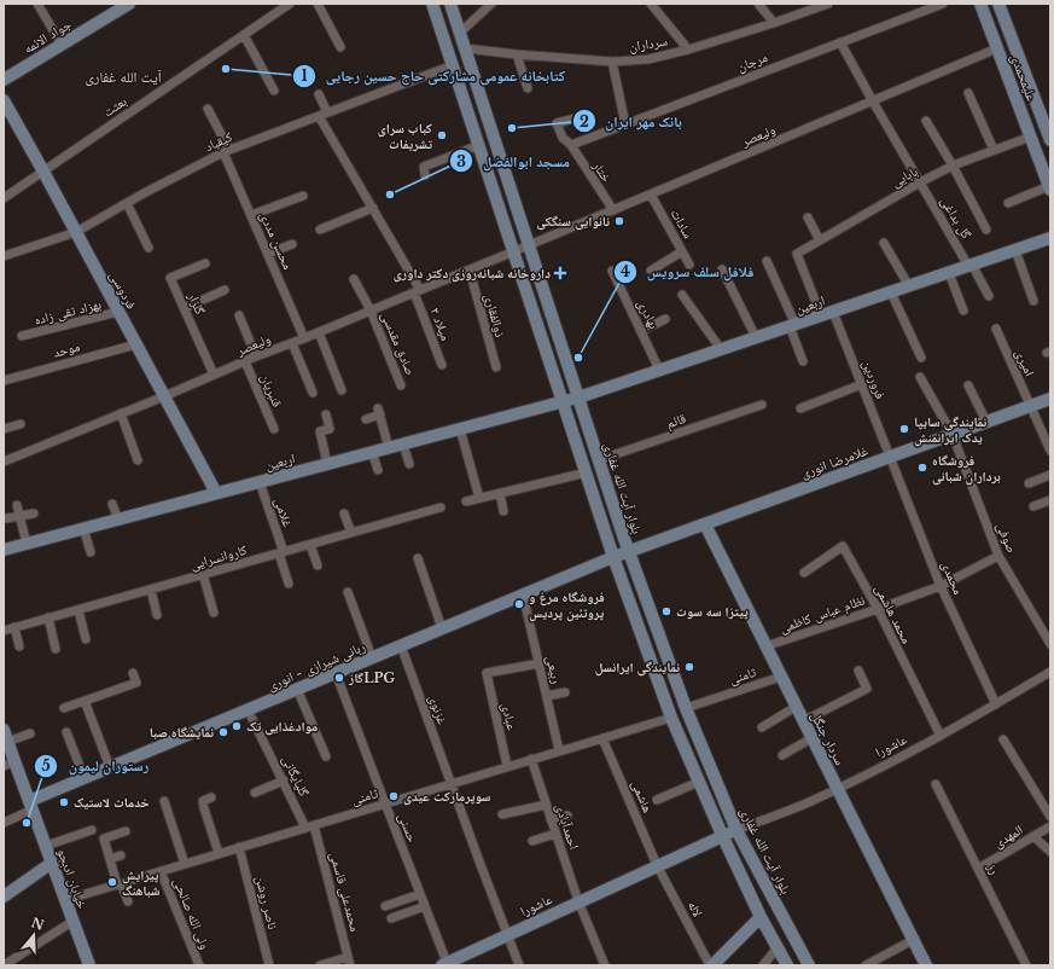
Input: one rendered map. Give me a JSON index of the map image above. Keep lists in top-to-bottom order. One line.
{"streets":{"street":["جواد الائمه","سرداران","مرجان","علیمحمدی","بعثت","ولیعصر","کیقباد","ختار","بابایی","گل بداغی","سادات","محسن مددی","فردوسی","گلزار","اربعین","بهزاد تقی زاده","بهادری","ذوالفقاری","میلاد ۲","صادق مقدسی","موحد","امیری","فروردین","قنبریان","قائم","غلامرضا انوری","بلوار آیت الله غفاری","غلامی","صوفی","کاروانسرایی","محمدی","نظام عباس کاظمی","محمد هاشمی","ربانی شیرازی - انوری","ربیعی","ثامنی","غزنوی","عبادی","سردار جنگل","عاشورا","گلپایگانی","هاشمی","احمدآبادی","حسنی","المهدی","رز","خیابان ادبجو","محمدعلی قاسمی","ناصر روشن","لاله","ولی الله صالحی"]},"crossings":[["سرداران","بلوار آیت الله غفاری"],["مرجان","ختار"],["مرجان","گل بداغی"],["علیمحمدی","ولیعصر"],["علیمحمدی","بابایی"],["بعثت","فردوسی"],["ولیعصر","ختار"],["ولیعصر","گل بداغی"],["ولیعصر","سادات"],["ولیعصر","محسن مددی"],["ولیعصر","فردوسی"],["ولیعصر","گلزار"],["ولیعصر","ذوالفقاری"],["ولیعصر","میلاد ۲"],["ولیعصر","صادق مقدسی"],["ولیعصر","قنبریان"],["ولیعصر","بلوار آیت الله غفاری"],["کیقباد","محسن مددی"],["کیقباد","فردوسی"],["کیقباد","میلاد ۲"],["بابایی","گل بداغی"],["بابایی","فروردین"],["گل بداغی","اربعین"],["فردوسی","اربعین"],["فردوسی","بهزاد تقی زاده"],["فردوسی","موحد"],["اربعین","بهادری"],["اربعین","فروردین"],["اربعین","بلوار آیت الله غفاری"],["اربعین","غلامی"],["امیری","غلامرضا انوری"],["فروردین","غلامرضا انوری"],["فروردین","محمدی"],["قائم","بلوار آیت الله غفاری"],["غلامرضا انوری","بلوار آیت الله غفاری"],["غلامرضا انوری","صوفی"],["غلامرضا انوری","محمدی"],["غلامرضا انوری","ربانی شیرازی - انوری"],["غلامرضا انوری","سردار جنگل"],["بلوار آیت الله غفاری","ثامنی"],["بلوار آیت الله غفاری","عاشورا"],["غلامی","کاروانسرایی"],["صوفی","نظام عباس کاظمی"],["محمدی","نظام عباس کاظمی"],["محمدی","عاشورا"],["نظام عباس کاظمی","محمد هاشمی"],["نظام عباس کاظمی","سردار جنگل"],["محمد هاشمی","عاشورا"],["ربانی شیرازی - انوری","ربیعی"],["ربانی شیرازی - انوری","غزنوی"],["ربانی شیرازی - انوری","گلپایگانی"],["ربانی شیرازی - انوری","حسنی"],["ربانی شیرازی - انوری","خیابان ادبجو"],["ربیعی","ثامنی"],["ربیعی","عبادی"],["ثامنی","غزنوی"],["ثامنی","عبادی"],["ثامنی","سردار جنگل"],["ثامنی","گلپایگانی"],["ثامنی","هاشمی"],["ثامنی","احمدآبادی"],["ثامنی","حسنی"],["ثامنی","خیابان ادبجو"],["ثامنی","محمدعلی قاسمی"],["ثامنی","ناصر روشن"],["ثامنی","ولی الله صالحی"],["غزنوی","عاشورا"],["سردار جنگل","عاشورا"],["عاشورا","هاشمی"],["عاشورا","احمدآبادی"],["عاشورا","حسنی"],["عاشورا","لاله"],["گلپایگانی","محمدعلی قاسمی"],["هاشمی","لاله"],["المهدی","رز"]],"districts":["آیت الله غفاری"],"places":{"other":["کتابخانه عمومی مشارکتی حاج حسین رجایی","بانک مهر ایران","کباب سرای تشریفات","مسجد ابوالفضل","نانوایی سنگکی","فلافل سلف سرویس","نمایندگی سایپا یدک ایرانمنش","فروشگاه برداران شبانی","فروشگاه مرغ و پروتئین پردیس","پیتزا سه سوت","نمایندگی ایرانسل","گازLPG","موادغذایی تک","نمایشگاه صبا","سوپرمارکت عیدی","خدمات لاستیک","رستوران لیمون","پیرایش شباهنگ"],"health":["داروخانه شبانه‌روزی دکتر داوری"]},"north":"top"}
